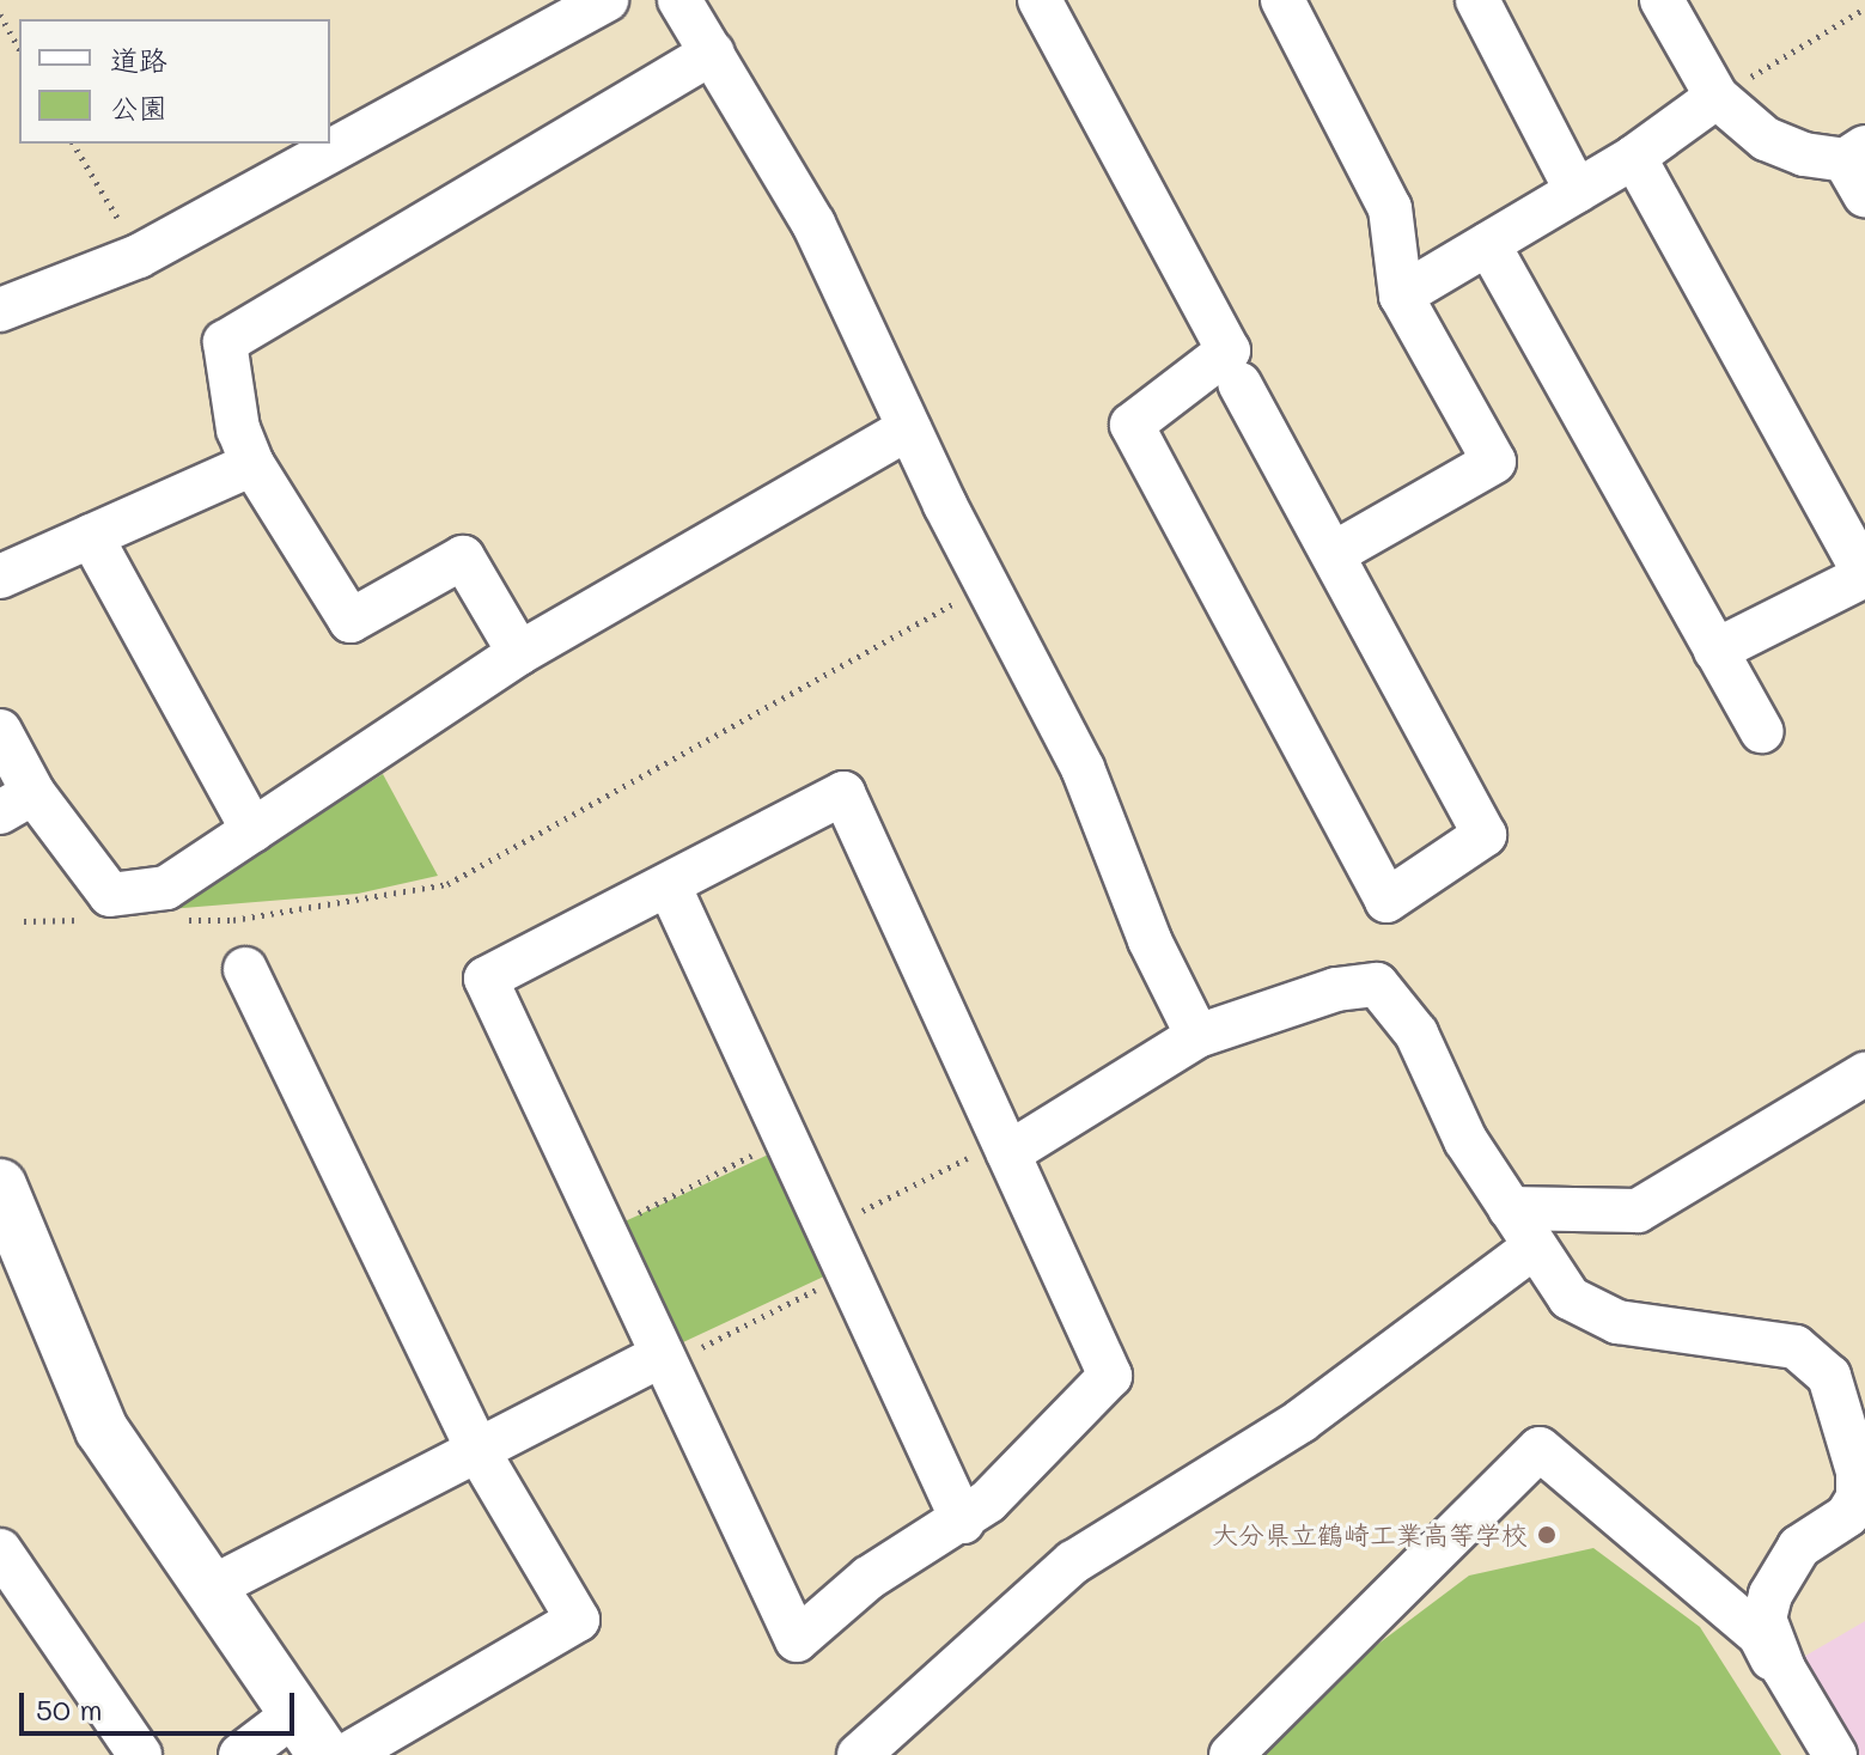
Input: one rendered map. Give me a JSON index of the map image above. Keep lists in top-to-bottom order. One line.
{"places":["大分県立鶴崎工業高等学校"],"legend":["道路","公園"],"scale_bar":"50 m"}
